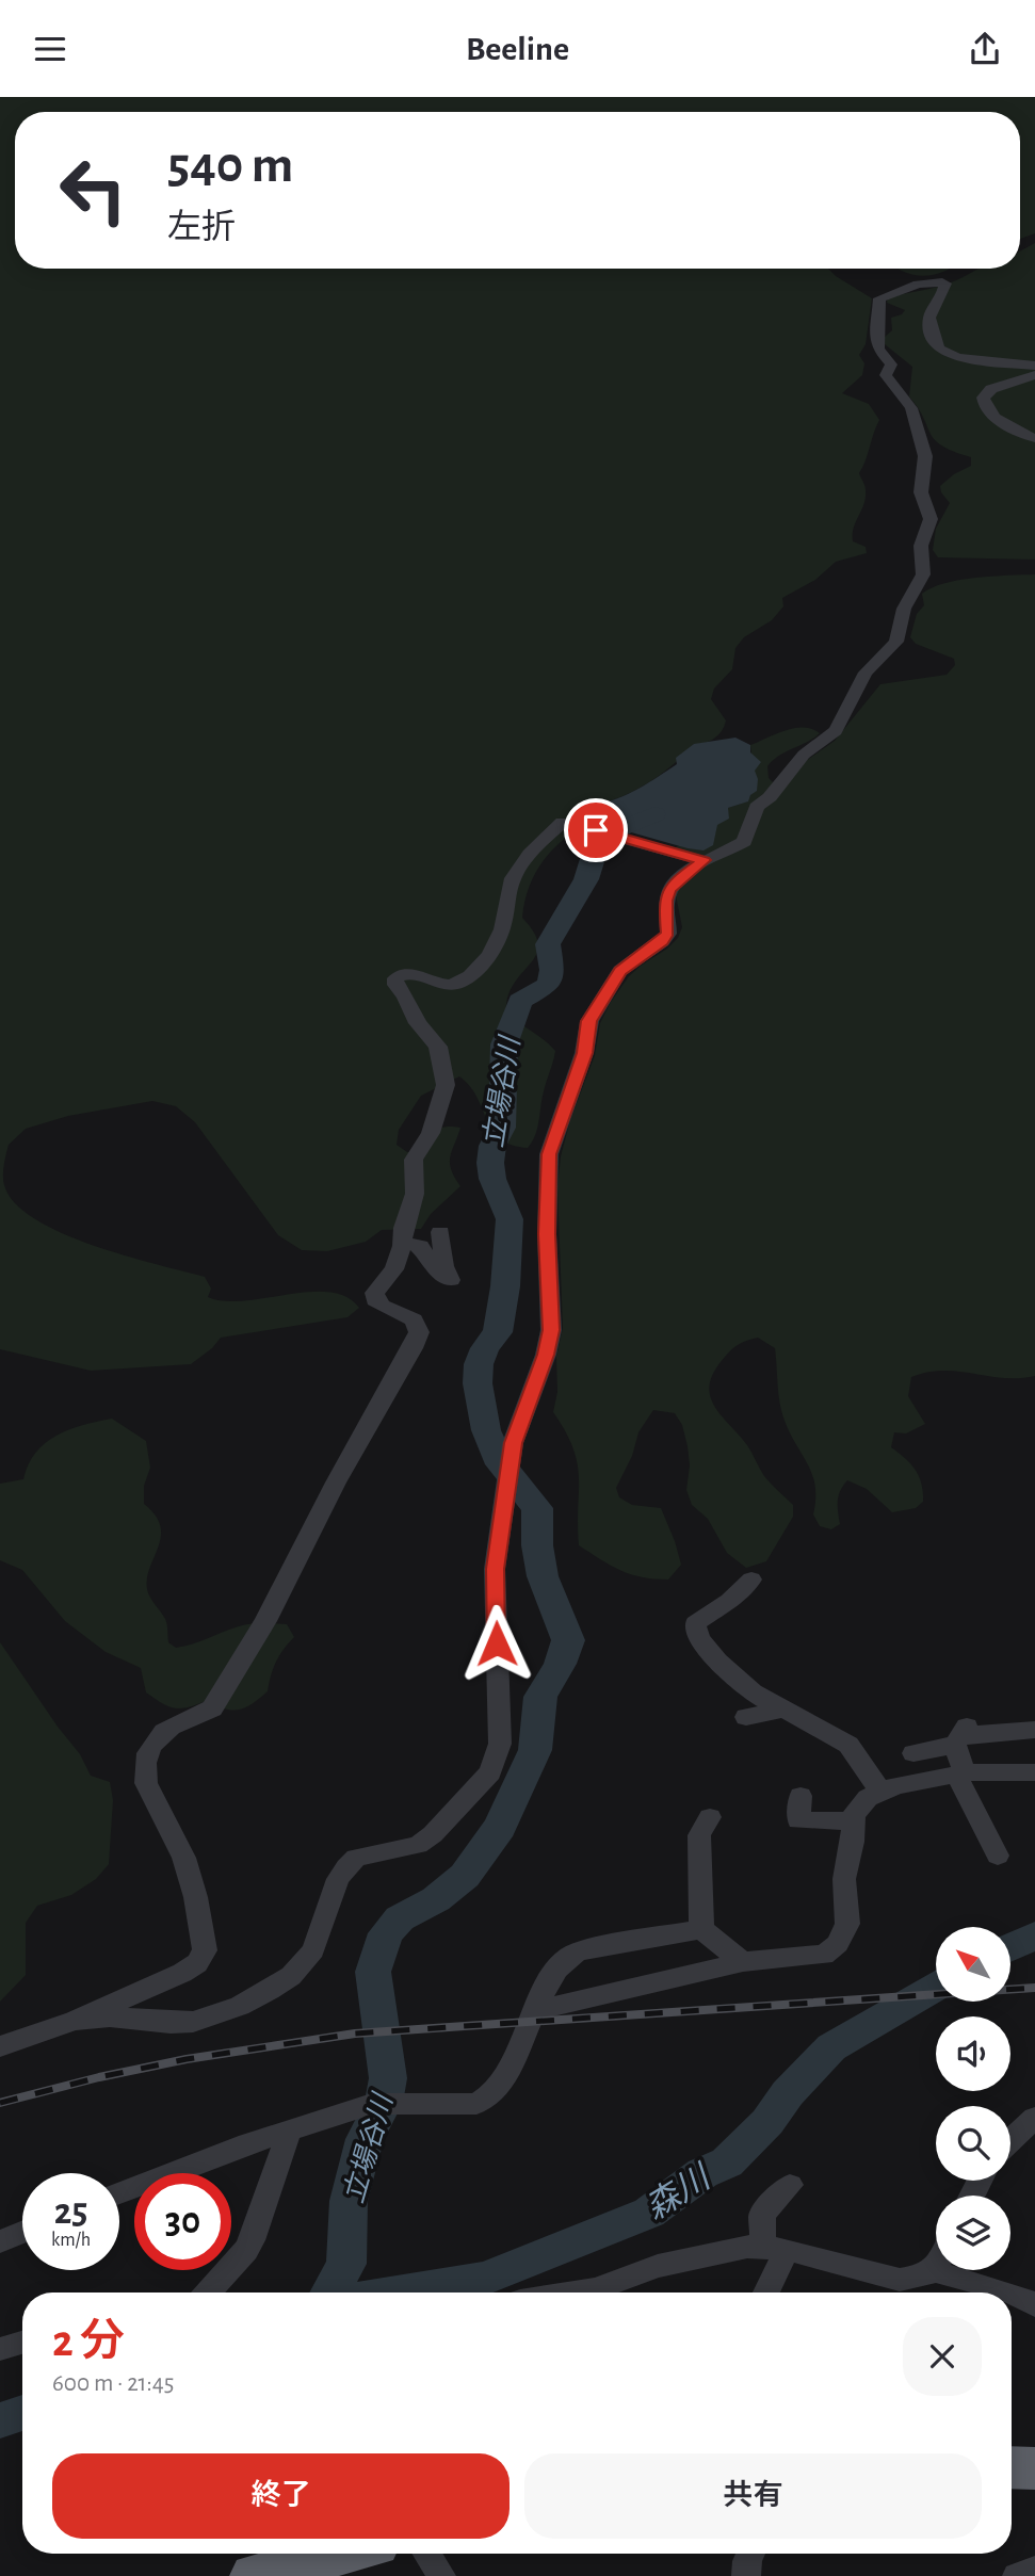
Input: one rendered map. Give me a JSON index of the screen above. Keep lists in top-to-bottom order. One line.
{"water":["立場谷川","森川"],"north":"top left","page":{"header":"Beeline","turn":["540 m","左折"],"speed":"25 km/h","limit":"30","heading":["2 分","600 m · 21:45"],"buttons":["終了","共有"]}}
